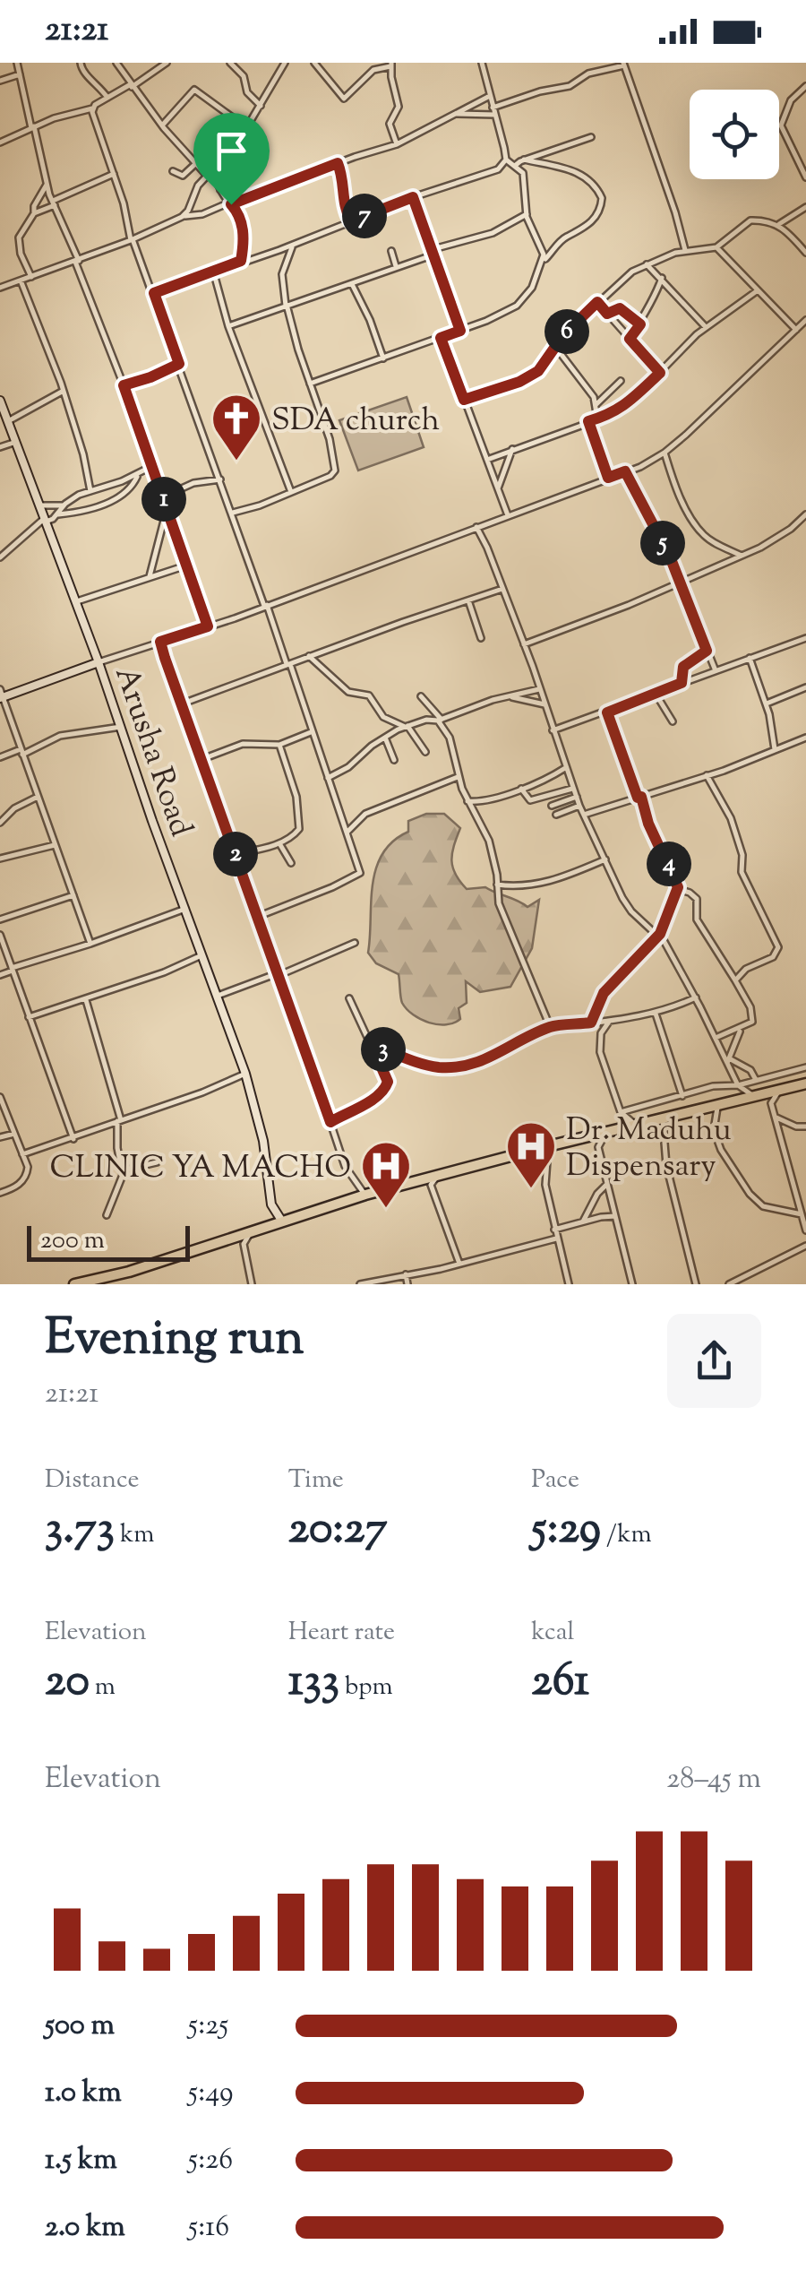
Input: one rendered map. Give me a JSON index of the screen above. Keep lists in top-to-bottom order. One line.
{"streets":{"main road":["Arusha Road"]},"places":{"church":["SDA church"],"hospital":["Dr. Maduhu Dispensary","CLINIC YA MACHO"]},"scale_bar":"200 m","page":{"status":"21:21","pins":["7","6","1","5","2","4","3"],"scale":"200 m","heading":["Evening run","21:21"],"stats":[["Distance","3.73 km"],["Time","20:27"],["Pace","5:29 /km"],["Elevation","20 m"],["Heart rate","133 bpm"],["kcal","261"]],"chart":["Elevation","28–45 m"],"list":[{"name":"500 m","note":"5:25"},{"name":"1.0 km","note":"5:49"},{"name":"1.5 km","note":"5:26"},{"name":"2.0 km","note":"5:16"}]}}
